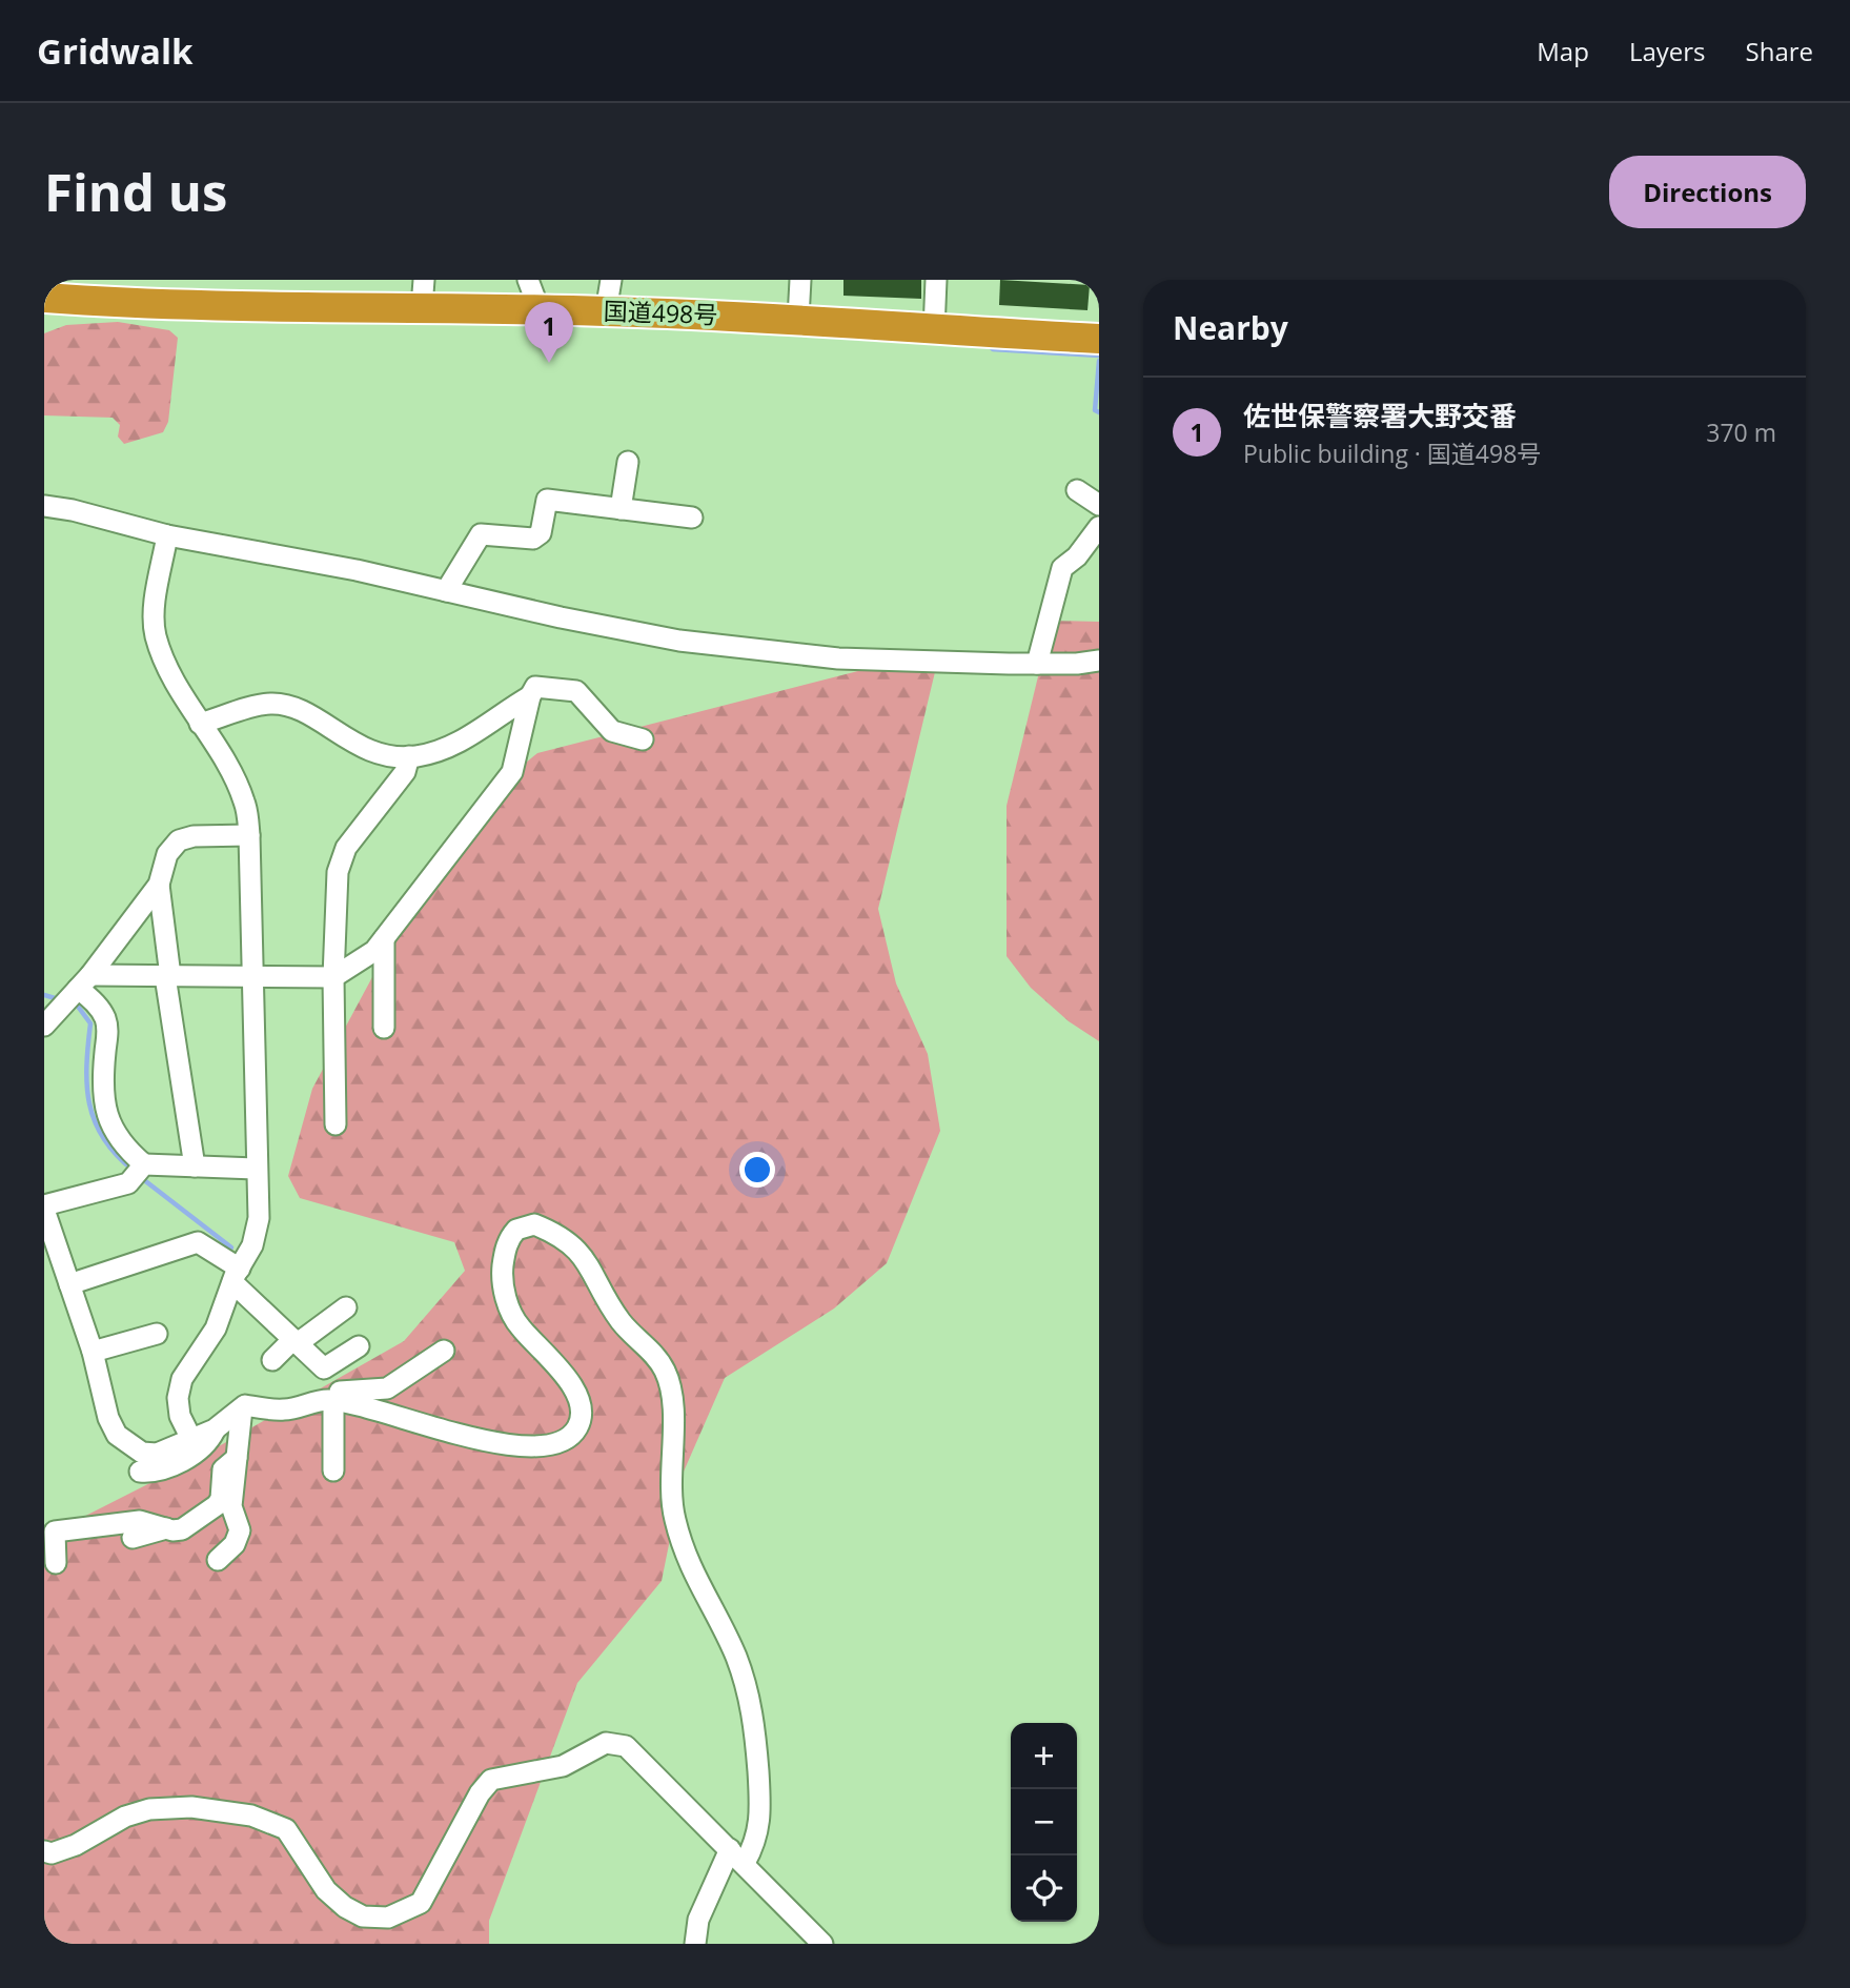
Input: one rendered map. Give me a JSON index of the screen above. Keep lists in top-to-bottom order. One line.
{"streets":{"highway":["国道498号"]},"page":{"header":"Gridwalk","nav":["Map","Layers","Share"],"buttons":"Directions","title":"Find us","heading":"Nearby","pins":"1","list":[{"mark":"1","name":"佐世保警察署大野交番","note":"Public building · 国道498号","value":"370 m"}],"map_buttons":["+","−"]}}
